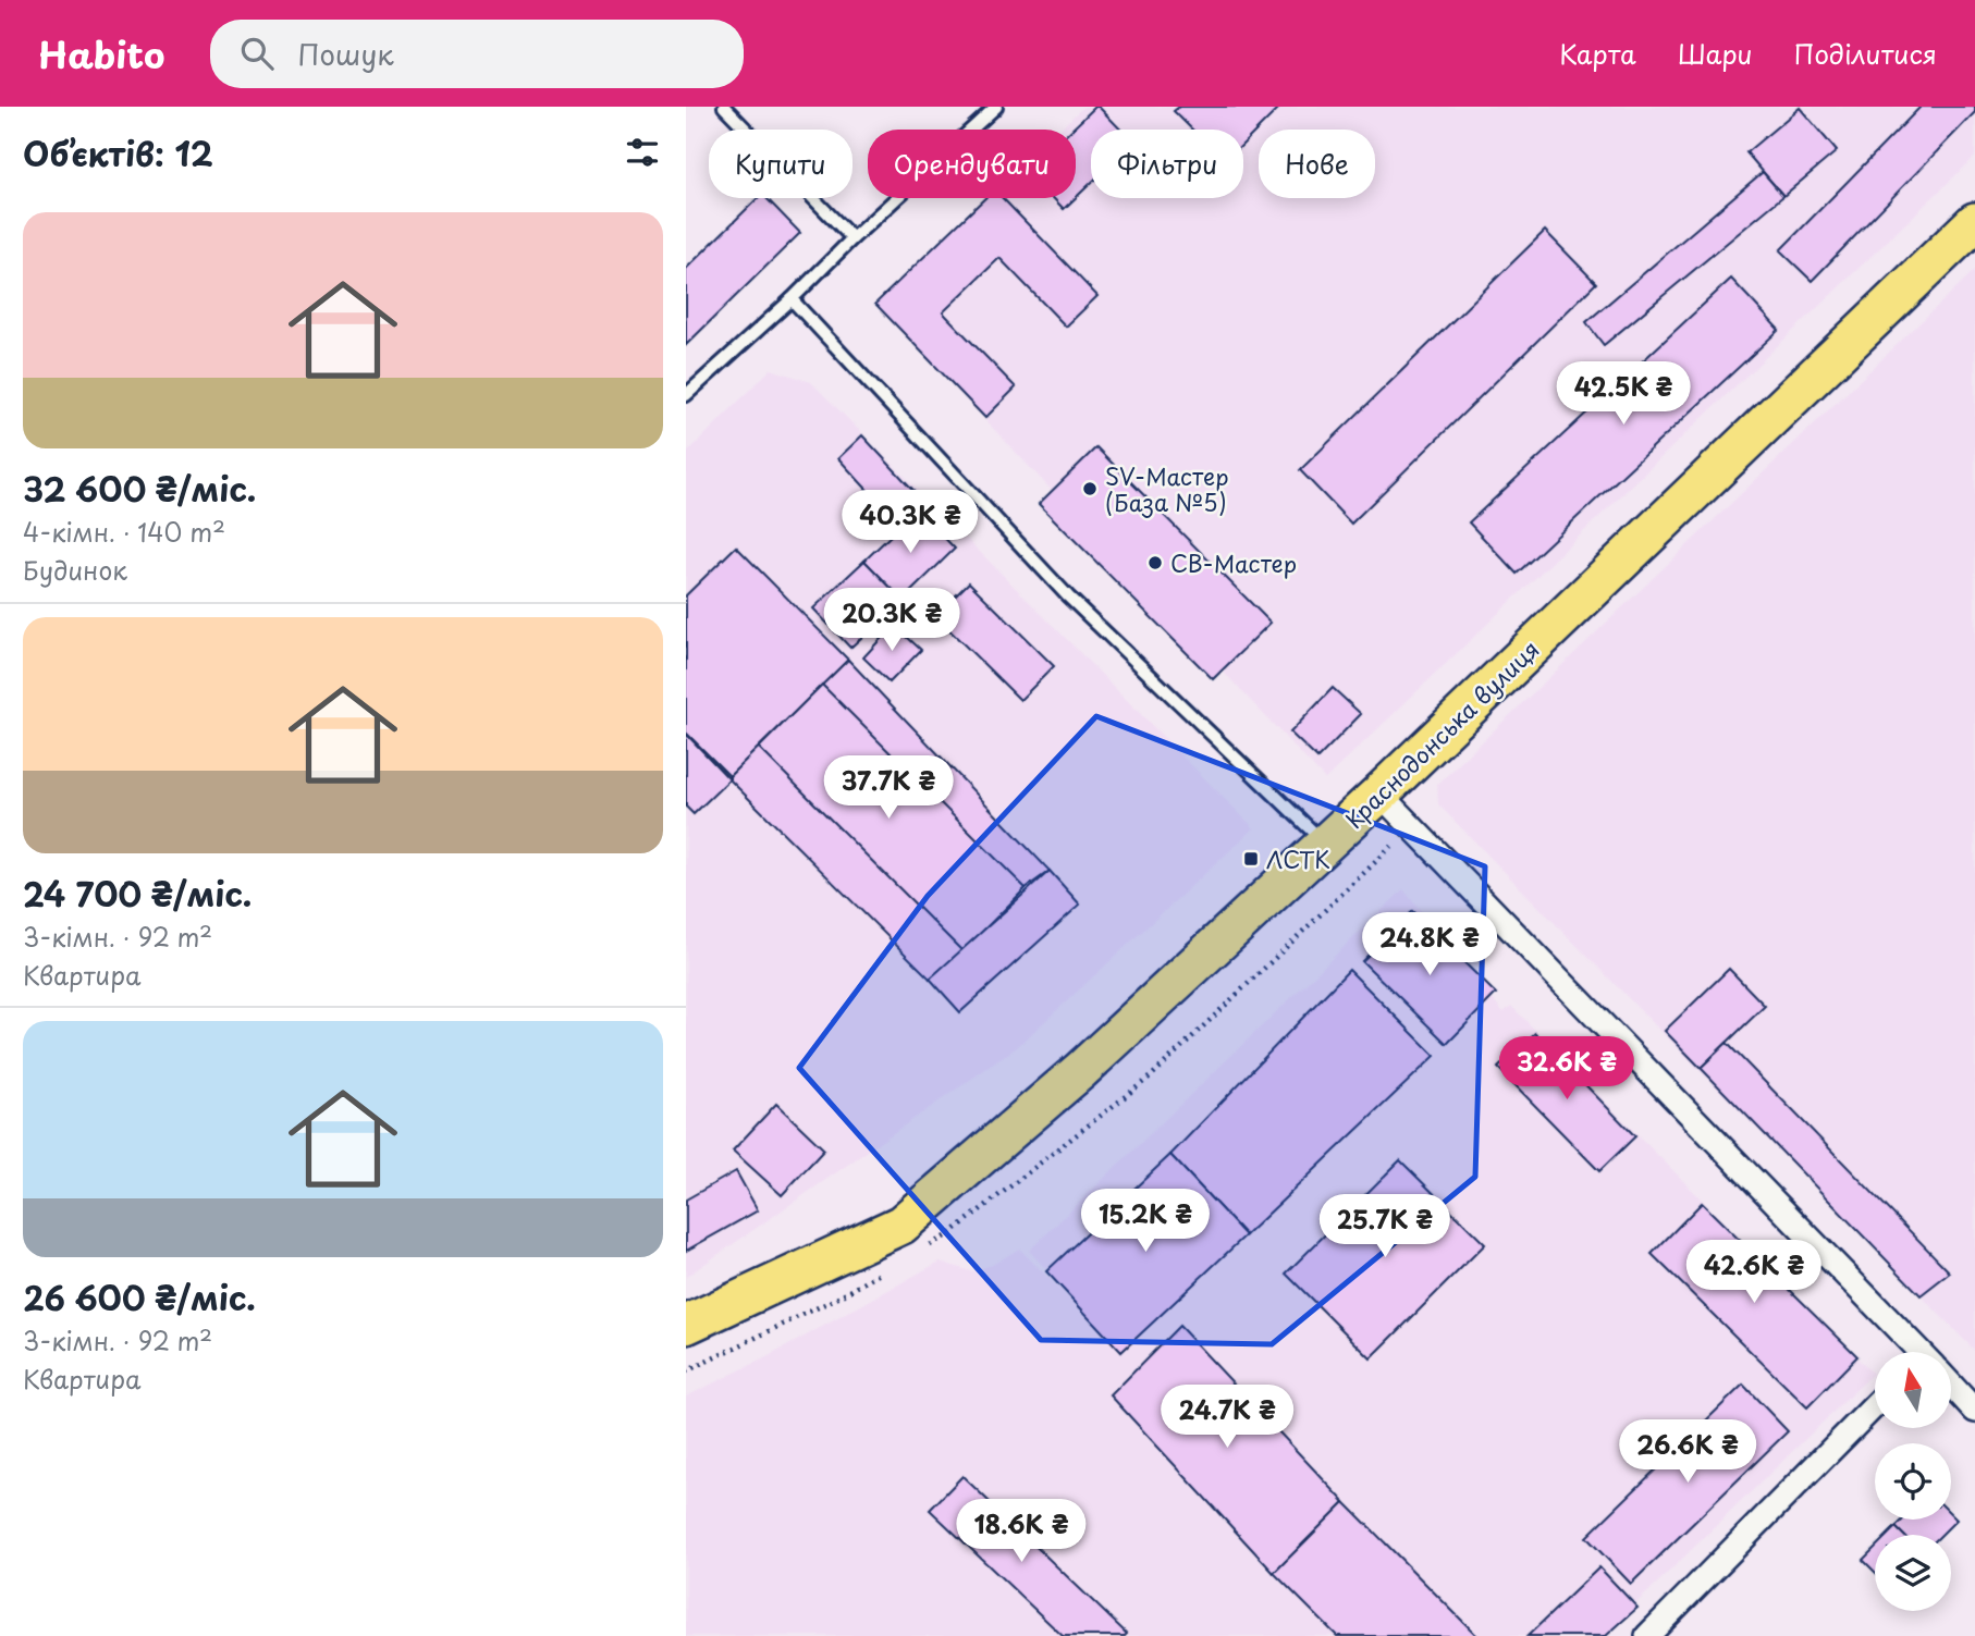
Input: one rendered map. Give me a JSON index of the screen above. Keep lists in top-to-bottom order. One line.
{"streets":{"main road":["Краснодонська вулиця"]},"places":{"other":["SV-Мастер (База №5)","СВ-Мастер"],"transit":["ЛСТК"]},"north":"top","page":{"header":"Habito","search":"Пошук","nav":["Карта","Шари","Поділитися"],"heading":"Об’єктів: 12","chip":["Купити","Орендувати","Фільтри","Нове"],"list":[{"name":"32 600 ₴/міс.","note":"4-кімн. · 140 m² · Будинок"},{"name":"24 700 ₴/міс.","note":"3-кімн. · 92 m² · Квартира"},{"name":"26 600 ₴/міс.","note":"3-кімн. · 92 m² · Квартира"}],"price":["42.5K ₴","40.3K ₴","20.3K ₴","37.7K ₴","24.8K ₴","32.6K ₴","15.2K ₴","25.7K ₴","42.6K ₴","24.7K ₴","26.6K ₴","18.6K ₴"]}}
